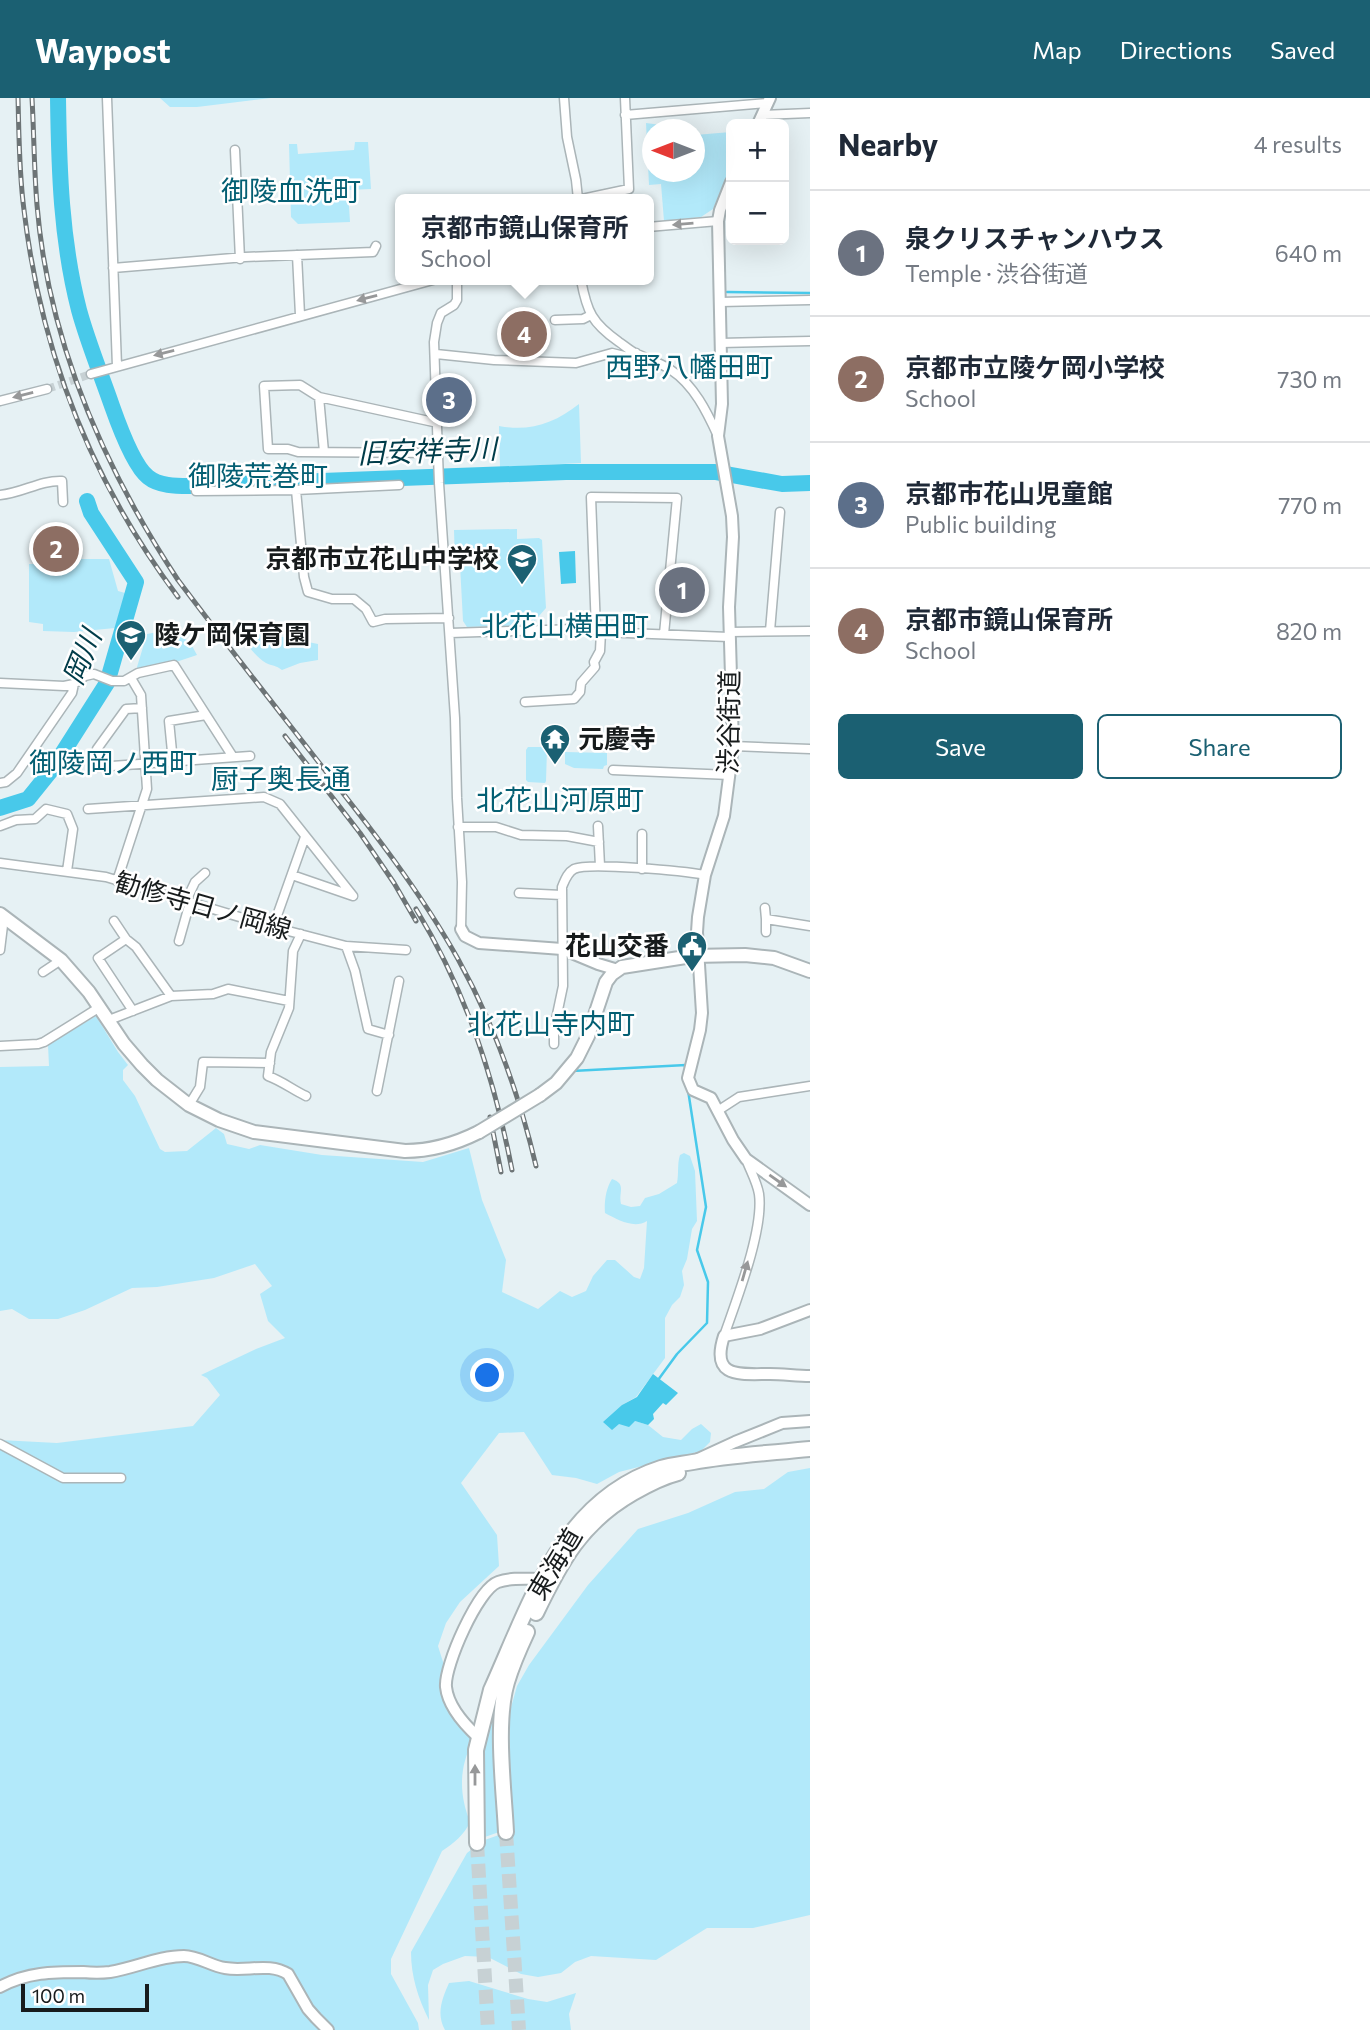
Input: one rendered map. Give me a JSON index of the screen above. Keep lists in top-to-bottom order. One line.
{"streets":{"highway":["東海道"],"main road":["渋谷街道"],"street":["勧修寺日ノ岡線"]},"districts":["御陵血洗町","西野八幡田町","御陵荒巻町","北花山横田町","御陵岡ノ西町","厨子奥長通","北花山河原町","北花山寺内町"],"water":["旧安祥寺川","岡川"],"places":{"school or university":["京都市立花山中学校","陵ケ岡保育園"],"temple":["元慶寺"],"public building":["花山交番"]},"scale_bar":"100 m","north":"left","page":{"header":"Waypost","nav":["Map","Directions","Saved"],"heading":["Nearby","4 results"],"map_buttons":["+","−"],"list":[{"mark":"1","name":"泉クリスチャンハウス","note":"Temple · 渋谷街道","value":"640 m"},{"mark":"2","name":"京都市立陵ケ岡小学校","note":"School","value":"730 m"},{"mark":"3","name":"京都市花山児童館","note":"Public building","value":"770 m"},{"mark":"4","name":"京都市鏡山保育所","note":"School","value":"820 m"}],"popup":["京都市鏡山保育所","School"],"pins":["4","3","2","1"],"buttons":["Save","Share"],"scale":"100 m"}}
